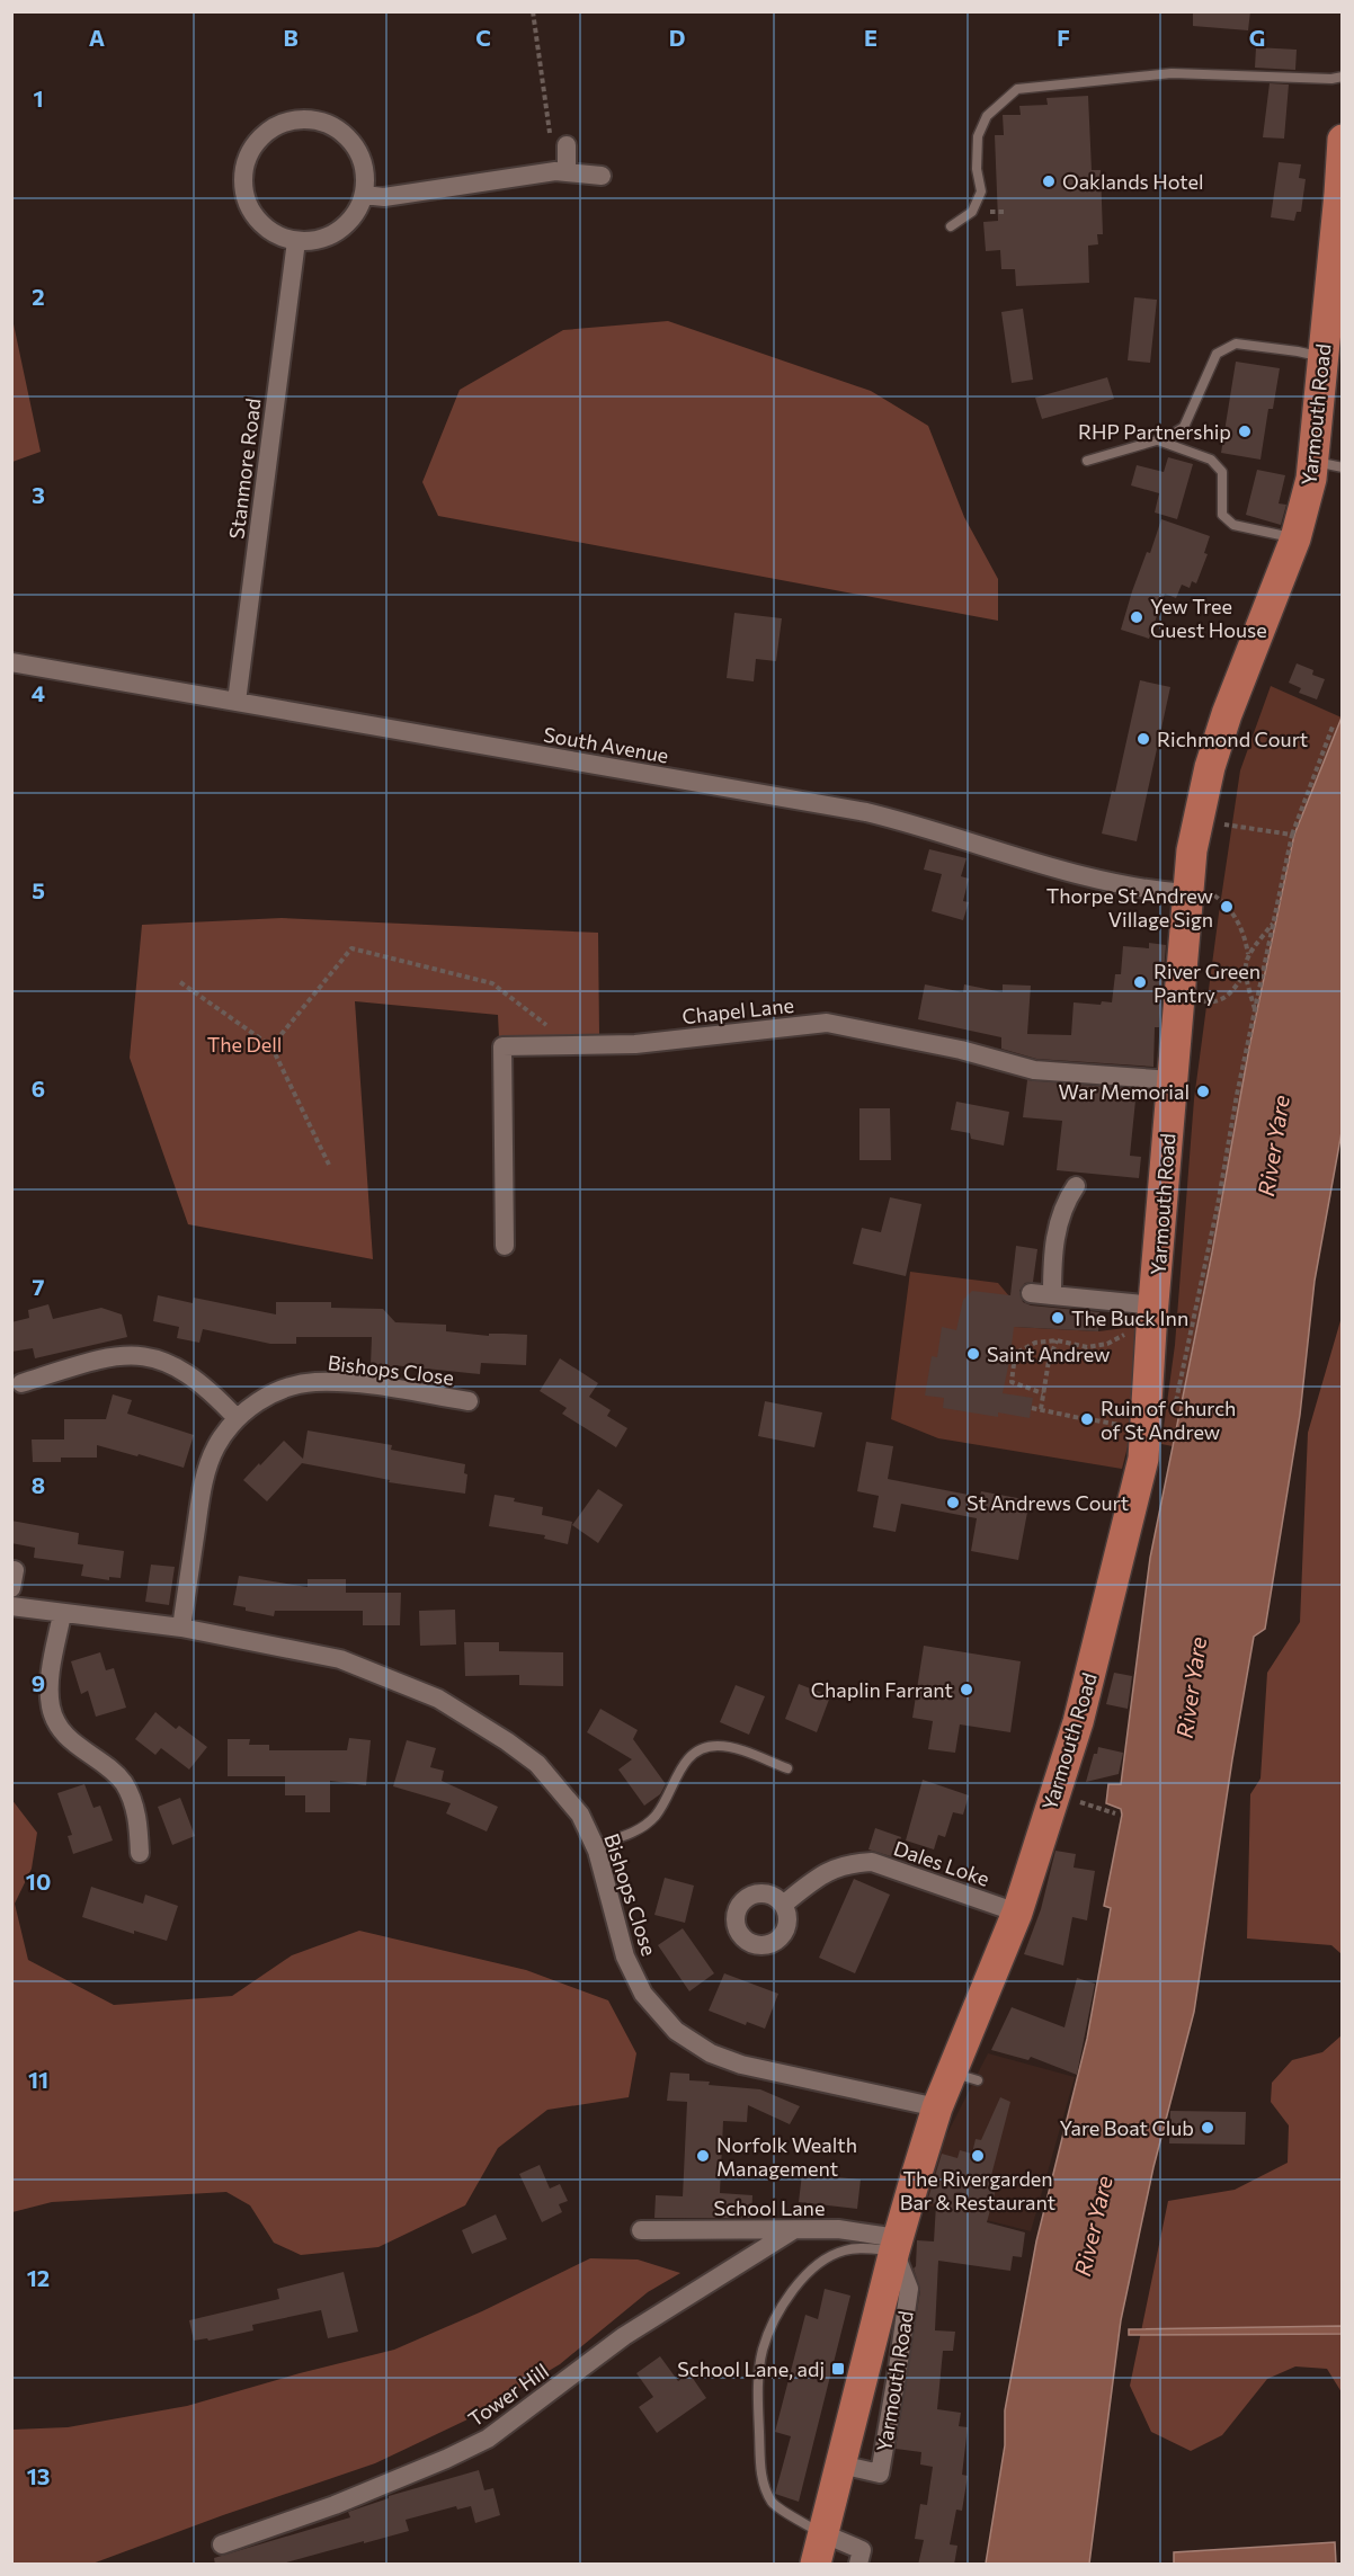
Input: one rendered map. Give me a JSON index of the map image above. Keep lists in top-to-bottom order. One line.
{"streets":{"main road":["Yarmouth Road"],"street":["Stanmore Road","South Avenue","Chapel Lane","Bishops Close","Dales Loke","School Lane","Tower Hill"]},"crossings":[["Yarmouth Road","South Avenue"],["Yarmouth Road","Chapel Lane"],["Yarmouth Road","Bishops Close"],["Yarmouth Road","Dales Loke"],["Yarmouth Road","School Lane"],["Stanmore Road","South Avenue"],["School Lane","Tower Hill"]],"water":["River Yare"],"parks":["The Dell"],"places":{"other":["Oaklands Hotel","RHP Partnership","Yew Tree Guest House","Richmond Court","Thorpe St Andrew Village Sign","River Green Pantry","War Memorial","The Buck Inn","Saint Andrew","Ruin of Church of St Andrew","St Andrews Court","Chaplin Farrant","Yare Boat Club","Norfolk Wealth Management","The Rivergarden Bar & Restaurant"],"transit":["School Lane, adj"]},"grid":{"columns":["A","B","C","D","E","F","G"],"rows":["1","2","3","4","5","6","7","8","9","10","11","12","13"]}}
